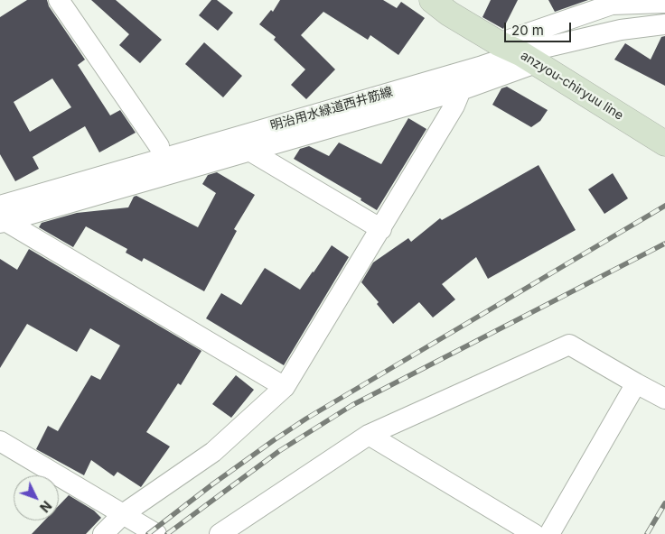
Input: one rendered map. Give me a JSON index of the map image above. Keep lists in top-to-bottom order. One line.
{"streets":{"main road":["anzyou-chiryuu line"],"street":["明治用水緑道西井筋線"]},"crossings":[["anzyou-chiryuu line","明治用水緑道西井筋線"]],"scale_bar":"20 m","north":"bottom right"}
